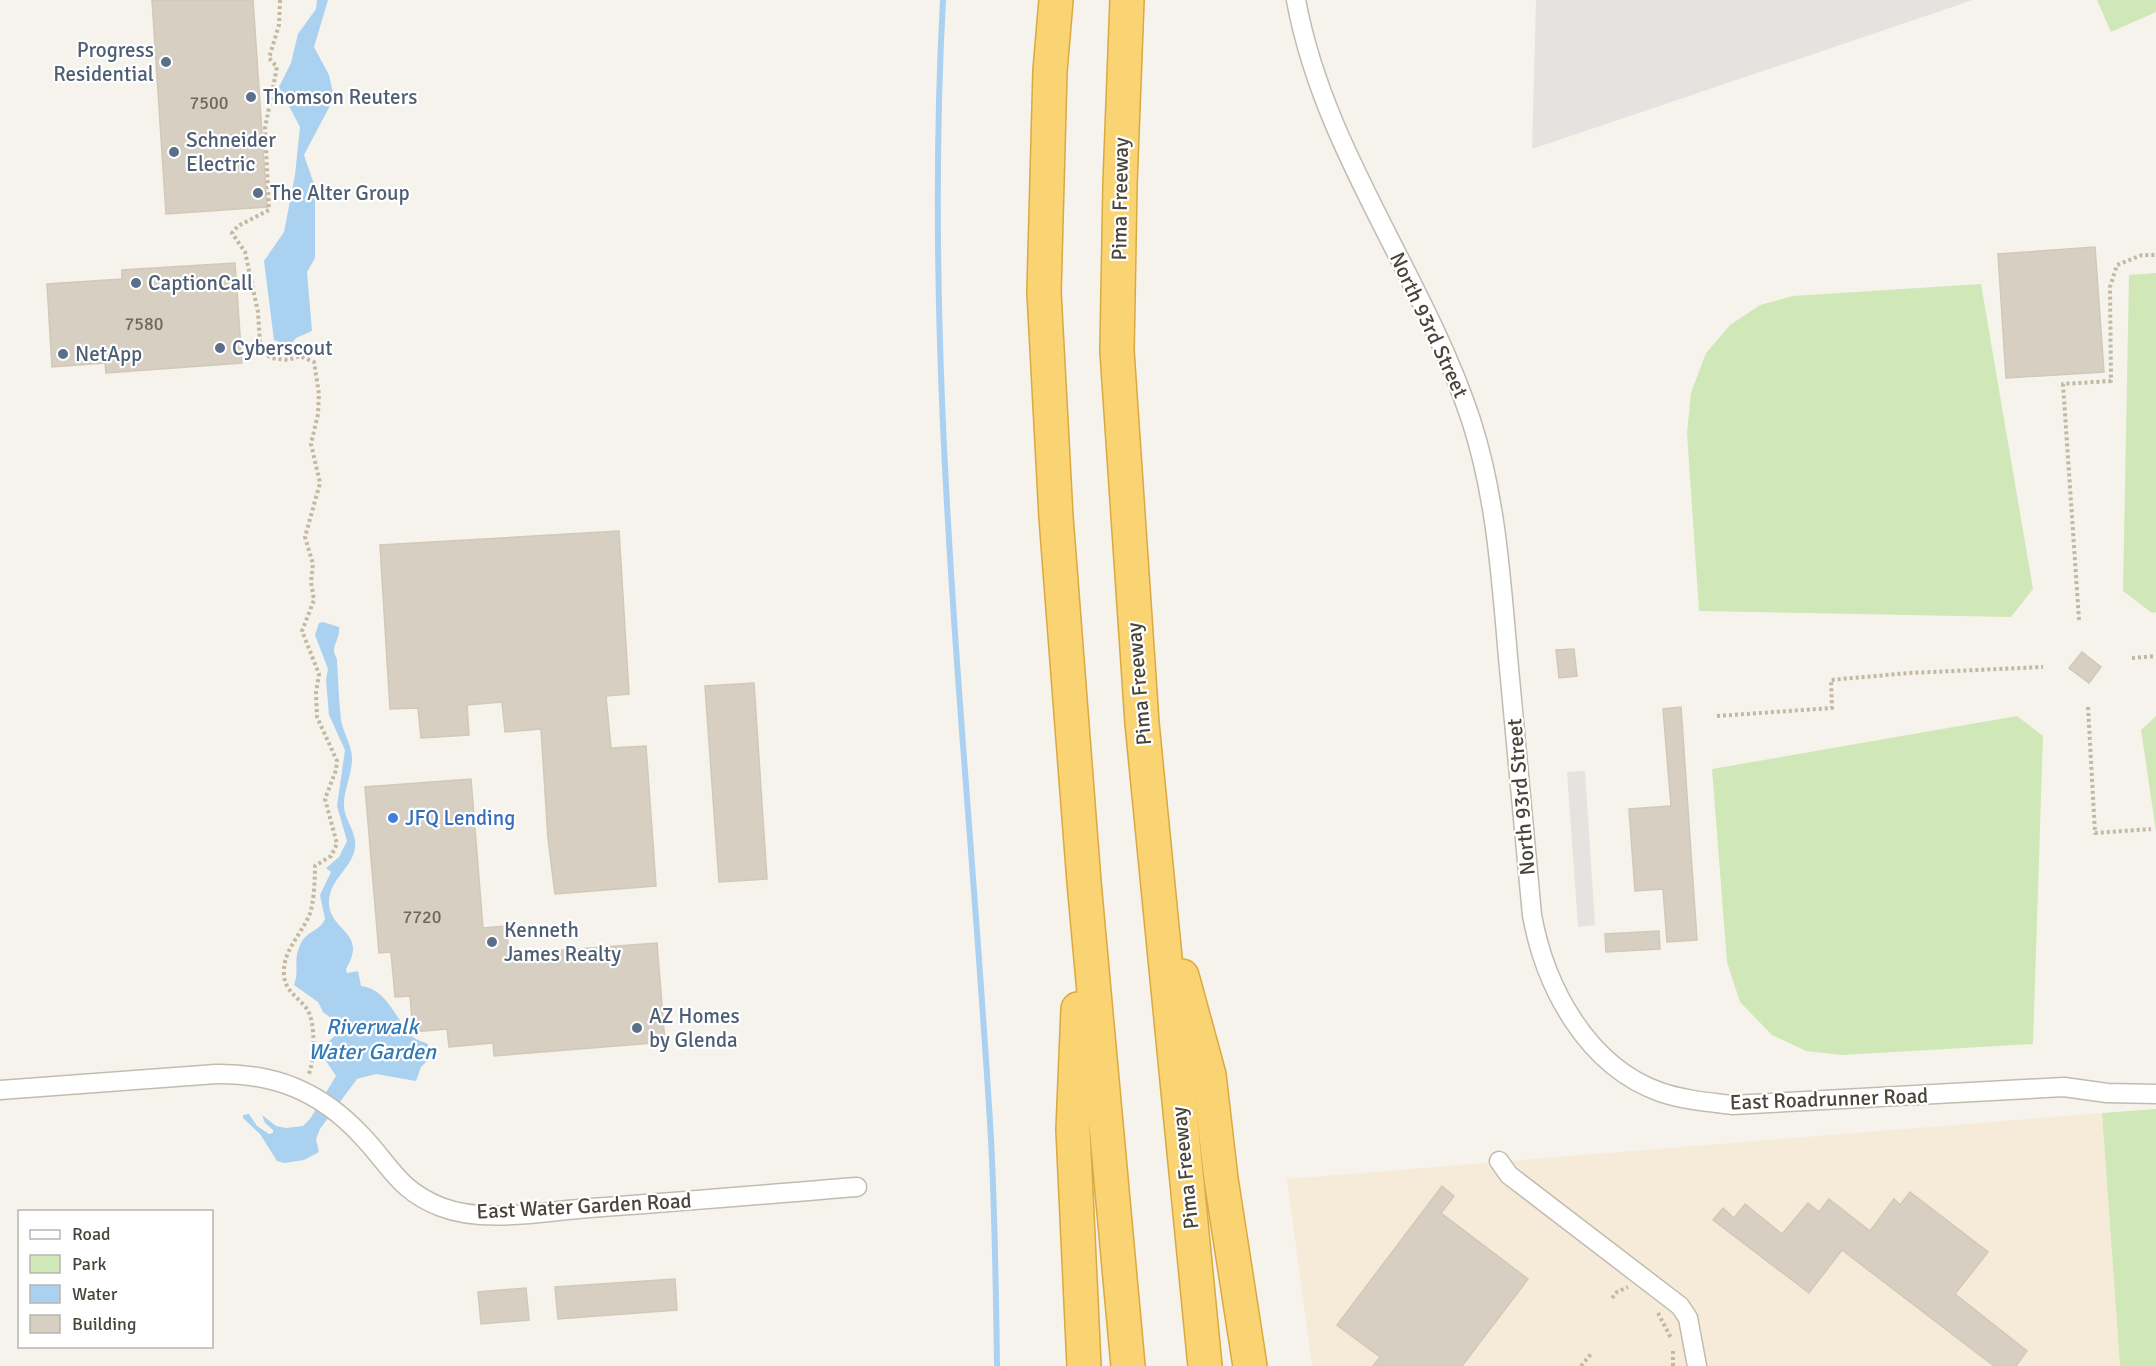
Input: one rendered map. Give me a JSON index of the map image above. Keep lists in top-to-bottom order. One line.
{"streets":{"highway":["Pima Freeway"],"street":["North 93rd Street","East Roadrunner Road","East Water Garden Road"]},"crossings":[["North 93rd Street","East Roadrunner Road"]],"water":["Riverwalk Water Garden"],"places":["Progress Residential","Thomson Reuters","Schneider Electric","The Alter Group","CaptionCall","Cyberscout","NetApp","JFQ Lending","Kenneth James Realty","AZ Homes by Glenda"],"house_numbers":["7500","7580","7720"],"legend":["Road","Park","Water","Building"]}
